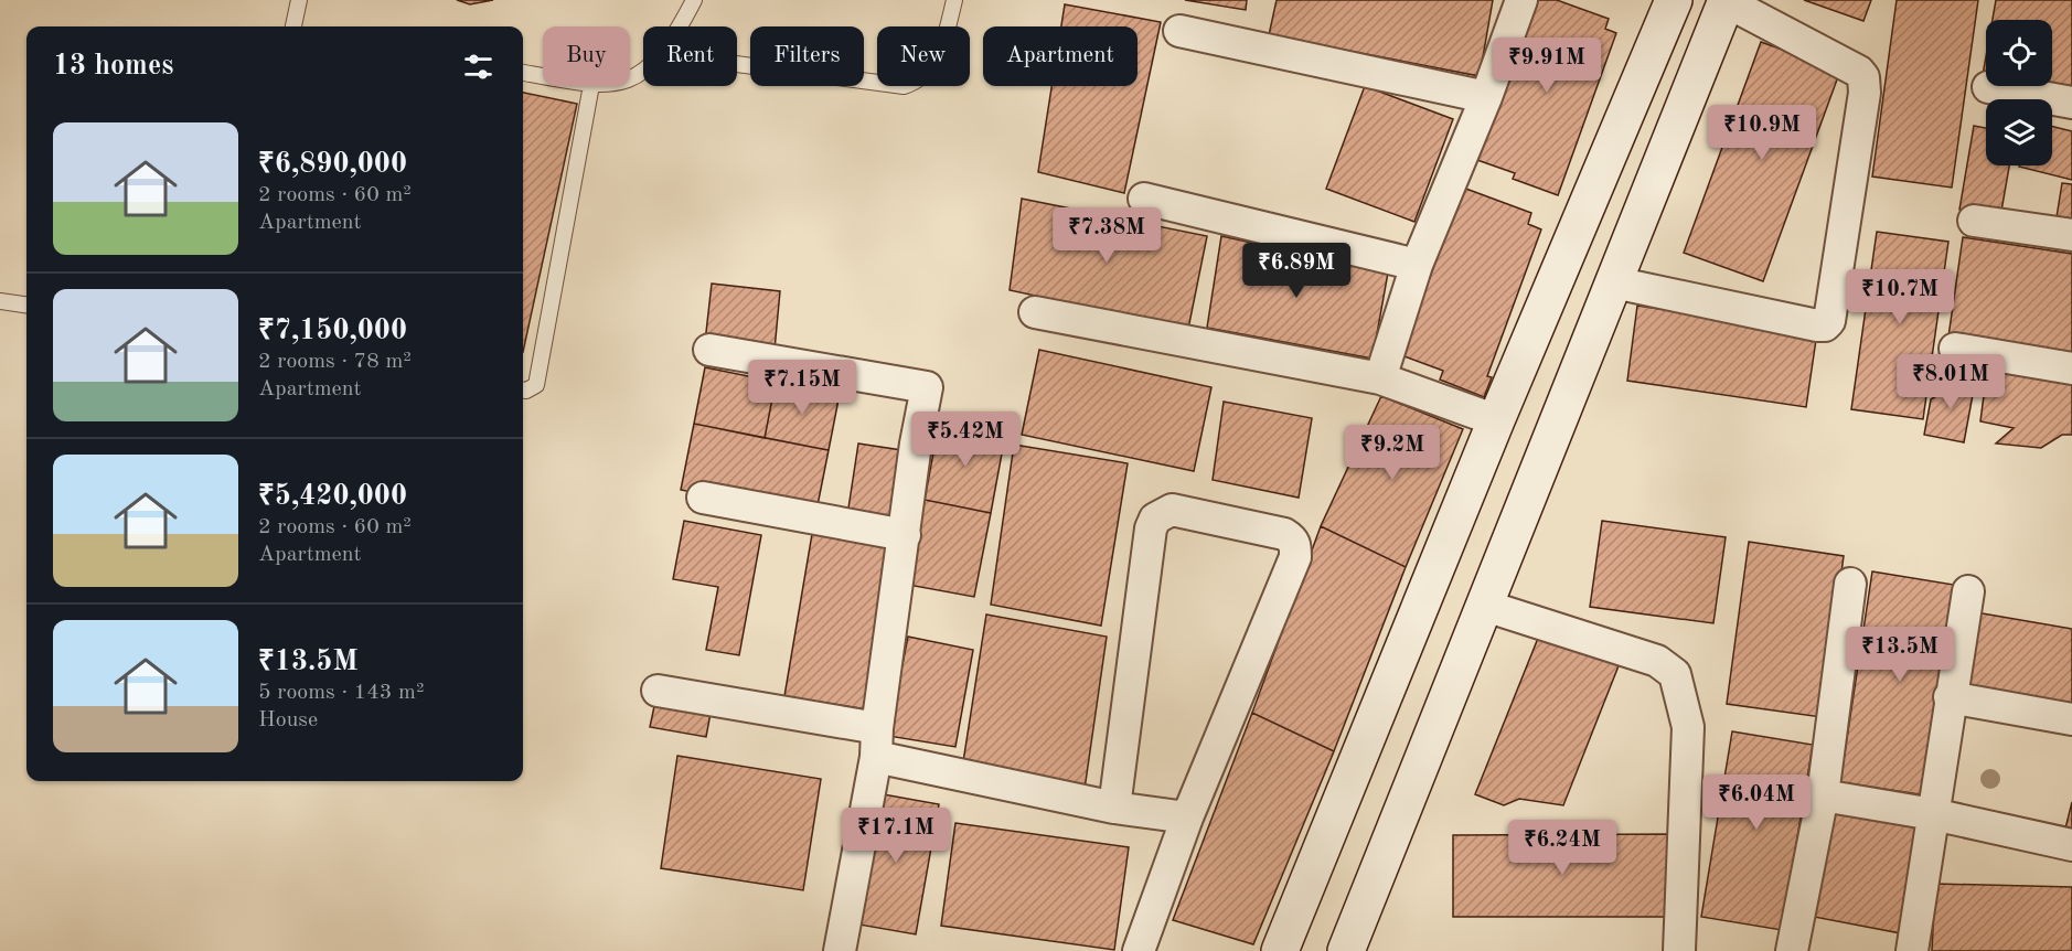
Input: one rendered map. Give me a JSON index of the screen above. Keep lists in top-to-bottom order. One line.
{"page":{"chip":["Buy","Rent","Filters","New","Apartment"],"heading":"13 homes","price":["₹9.91M","₹10.9M","₹7.38M","₹6.89M","₹10.7M","₹8.01M","₹7.15M","₹5.42M","₹9.2M","₹13.5M","₹6.04M","₹17.1M","₹6.24M"],"list":[{"name":"₹6,890,000","note":"2 rooms · 60 m² · Apartment"},{"name":"₹7,150,000","note":"2 rooms · 78 m² · Apartment"},{"name":"₹5,420,000","note":"2 rooms · 60 m² · Apartment"},{"name":"₹13.5M","note":"5 rooms · 143 m² · House"}]}}
